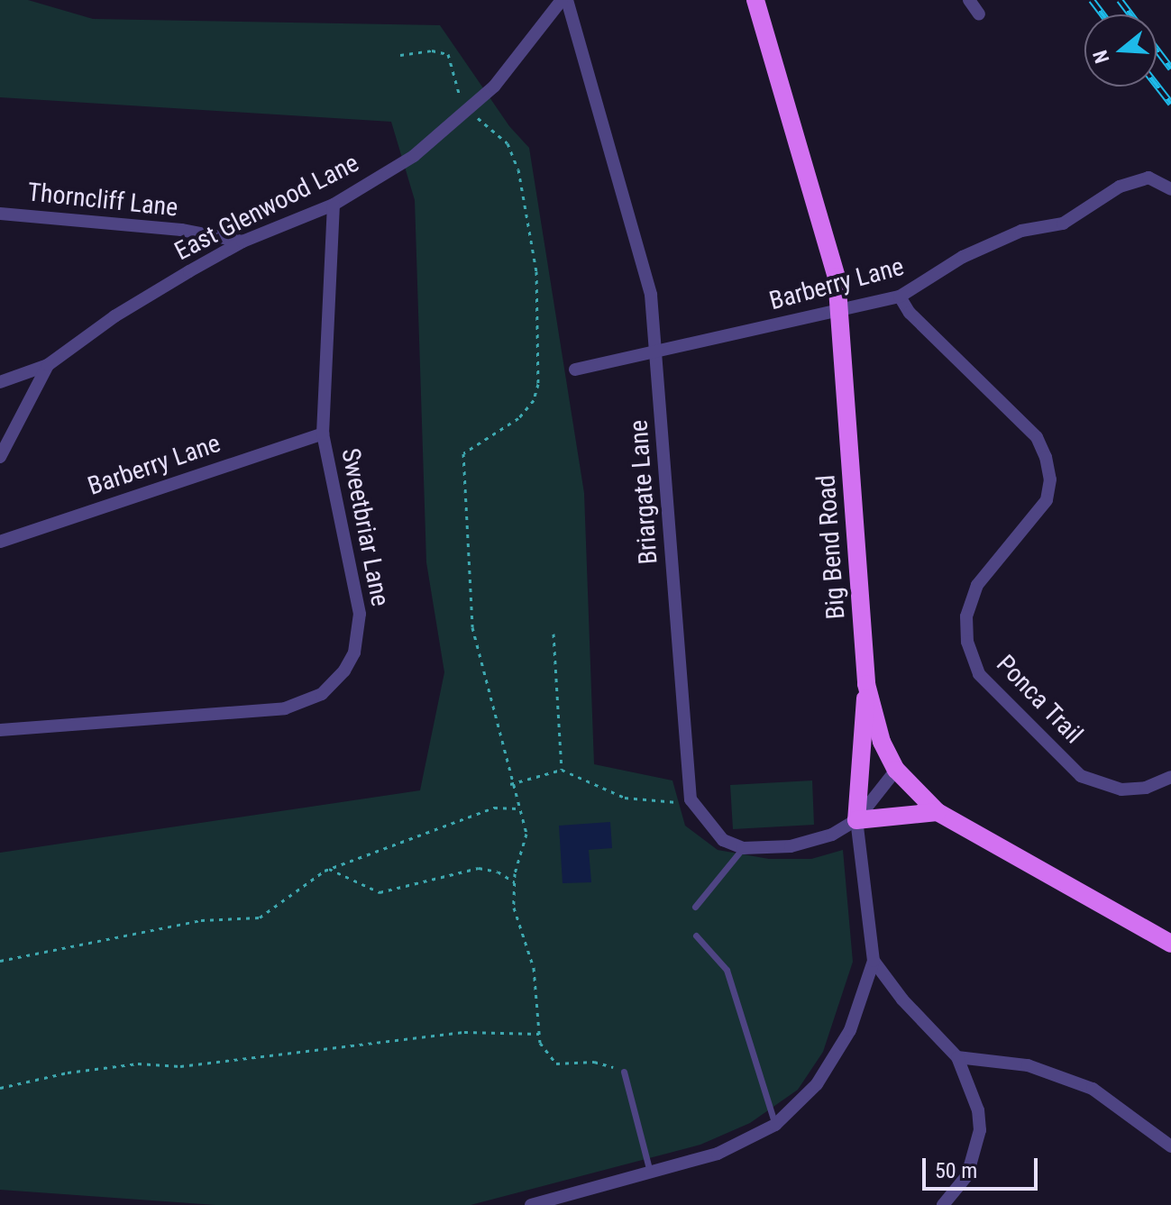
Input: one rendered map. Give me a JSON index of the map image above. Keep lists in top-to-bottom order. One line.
{"streets":{"main road":["Big Bend Road"],"street":["Thorncliff Lane","East Glenwood Lane","Barberry Lane","Briargate Lane","Sweetbriar Lane","Ponca Trail"]},"crossings":[["Thorncliff Lane","East Glenwood Lane"],["East Glenwood Lane","Briargate Lane"],["East Glenwood Lane","Sweetbriar Lane"],["Barberry Lane","Briargate Lane"],["Barberry Lane","Sweetbriar Lane"],["Barberry Lane","Big Bend Road"],["Barberry Lane","Ponca Trail"]],"scale_bar":"50 m","north":"left"}
